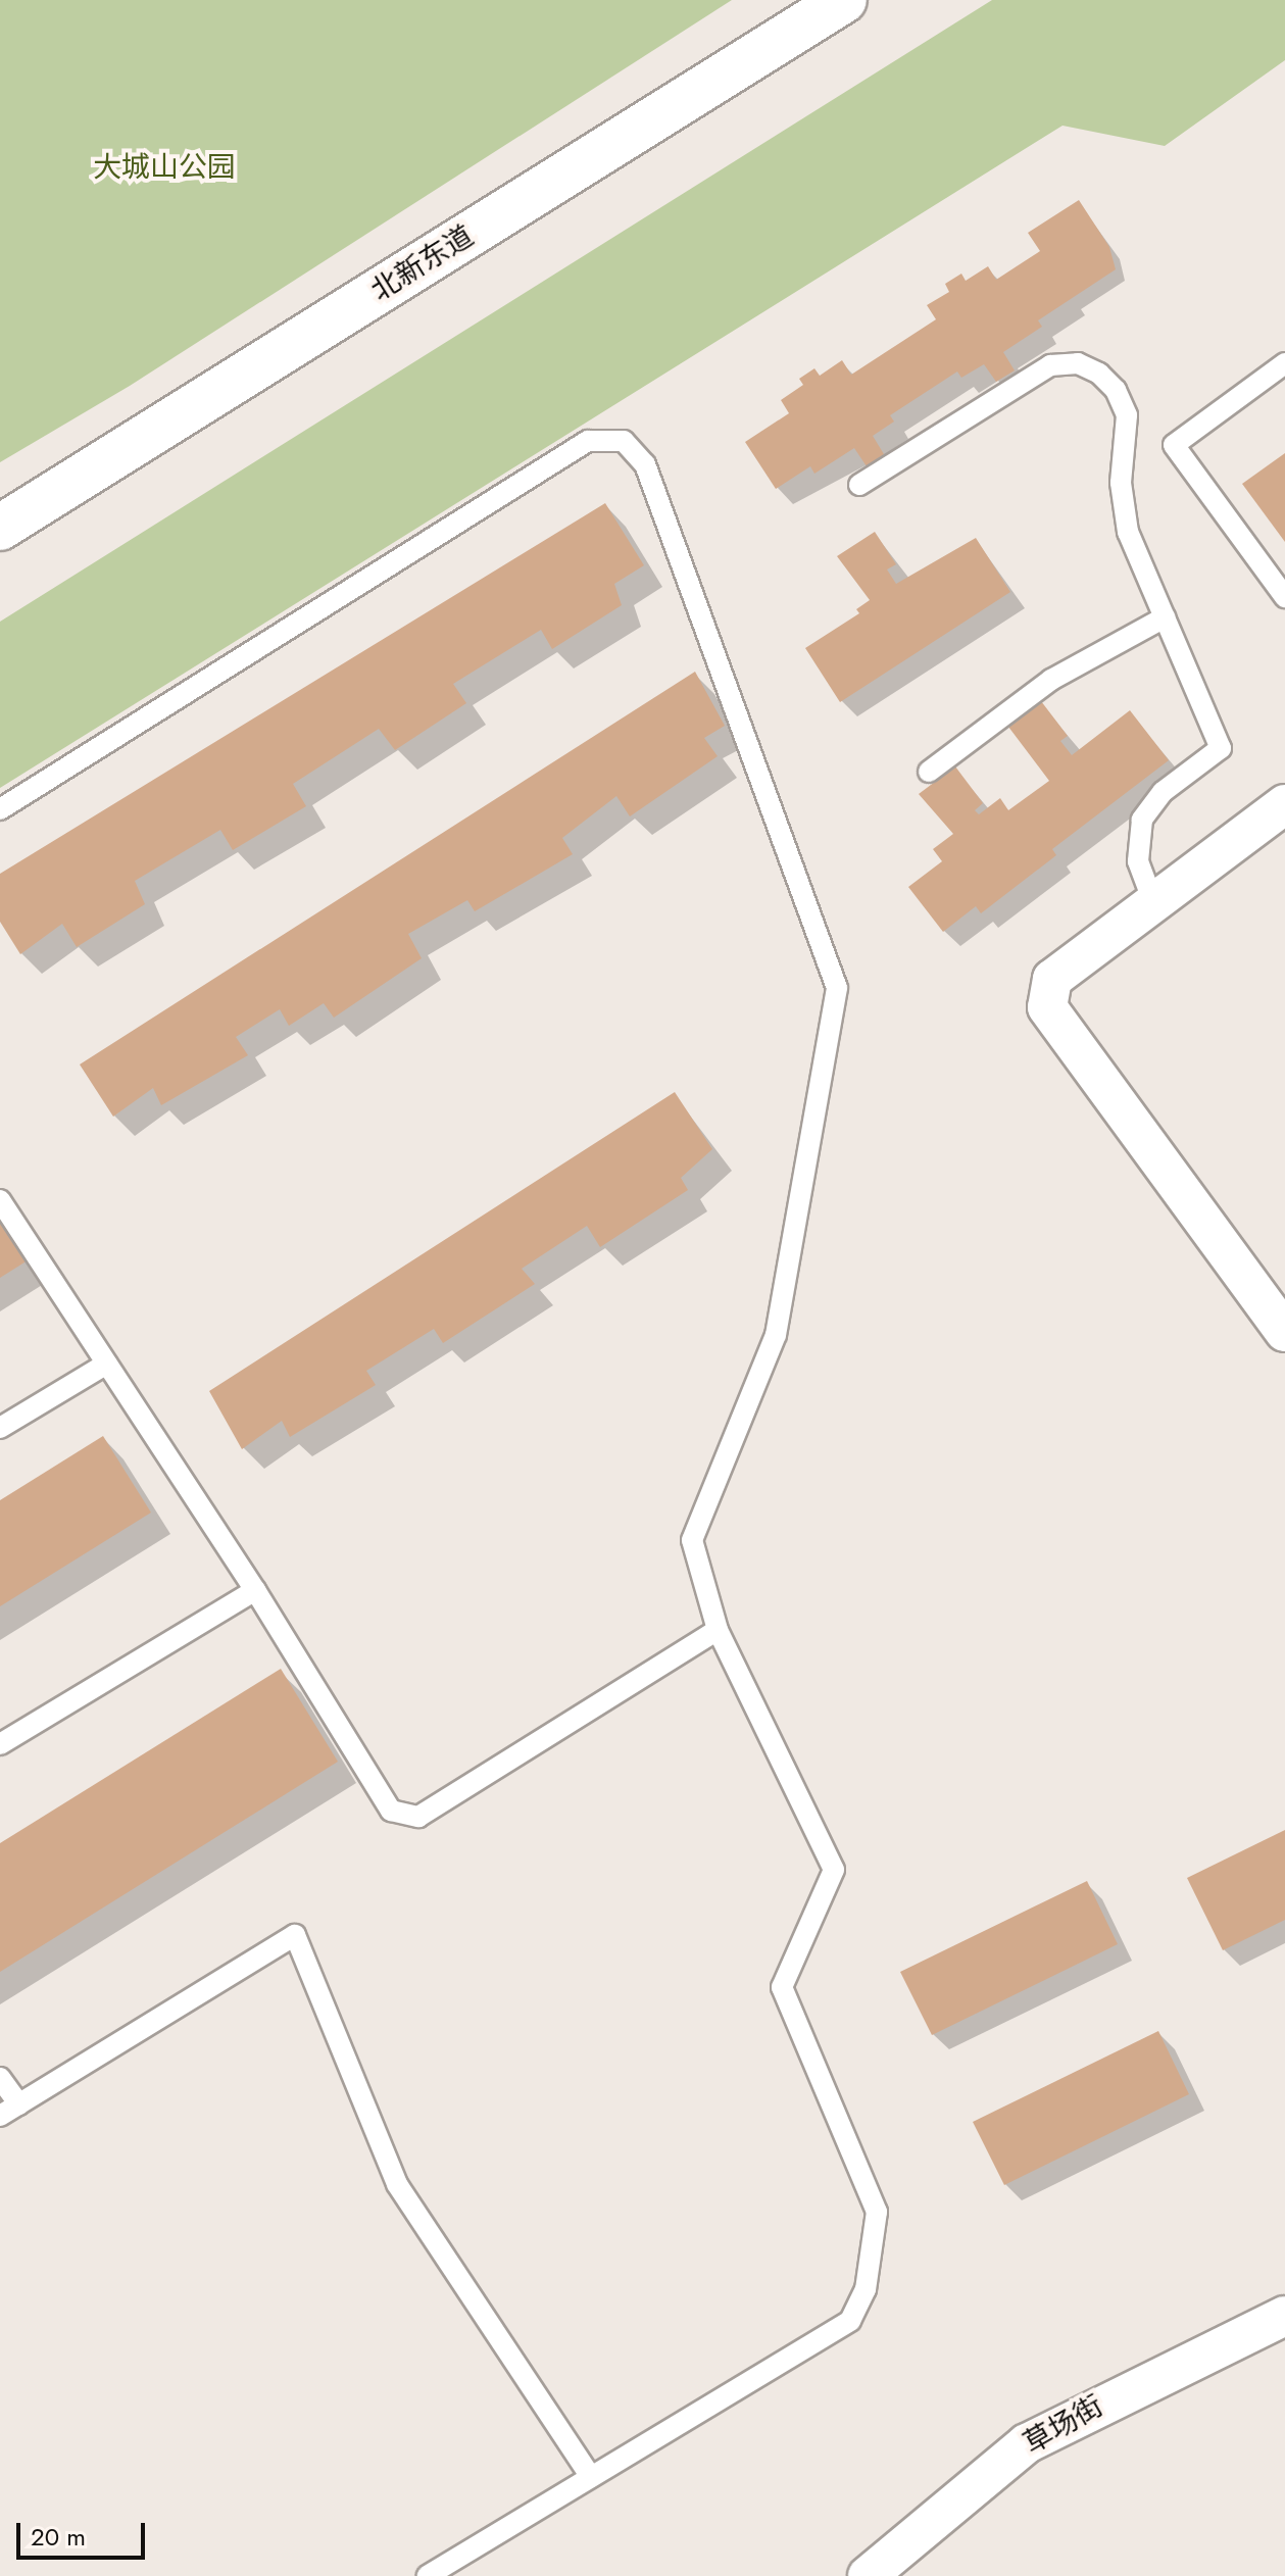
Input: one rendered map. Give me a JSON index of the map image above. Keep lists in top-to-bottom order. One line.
{"streets":{"main road":["北新东道"],"street":["草场街"]},"parks":["大城山公园"],"scale_bar":"20 m"}
